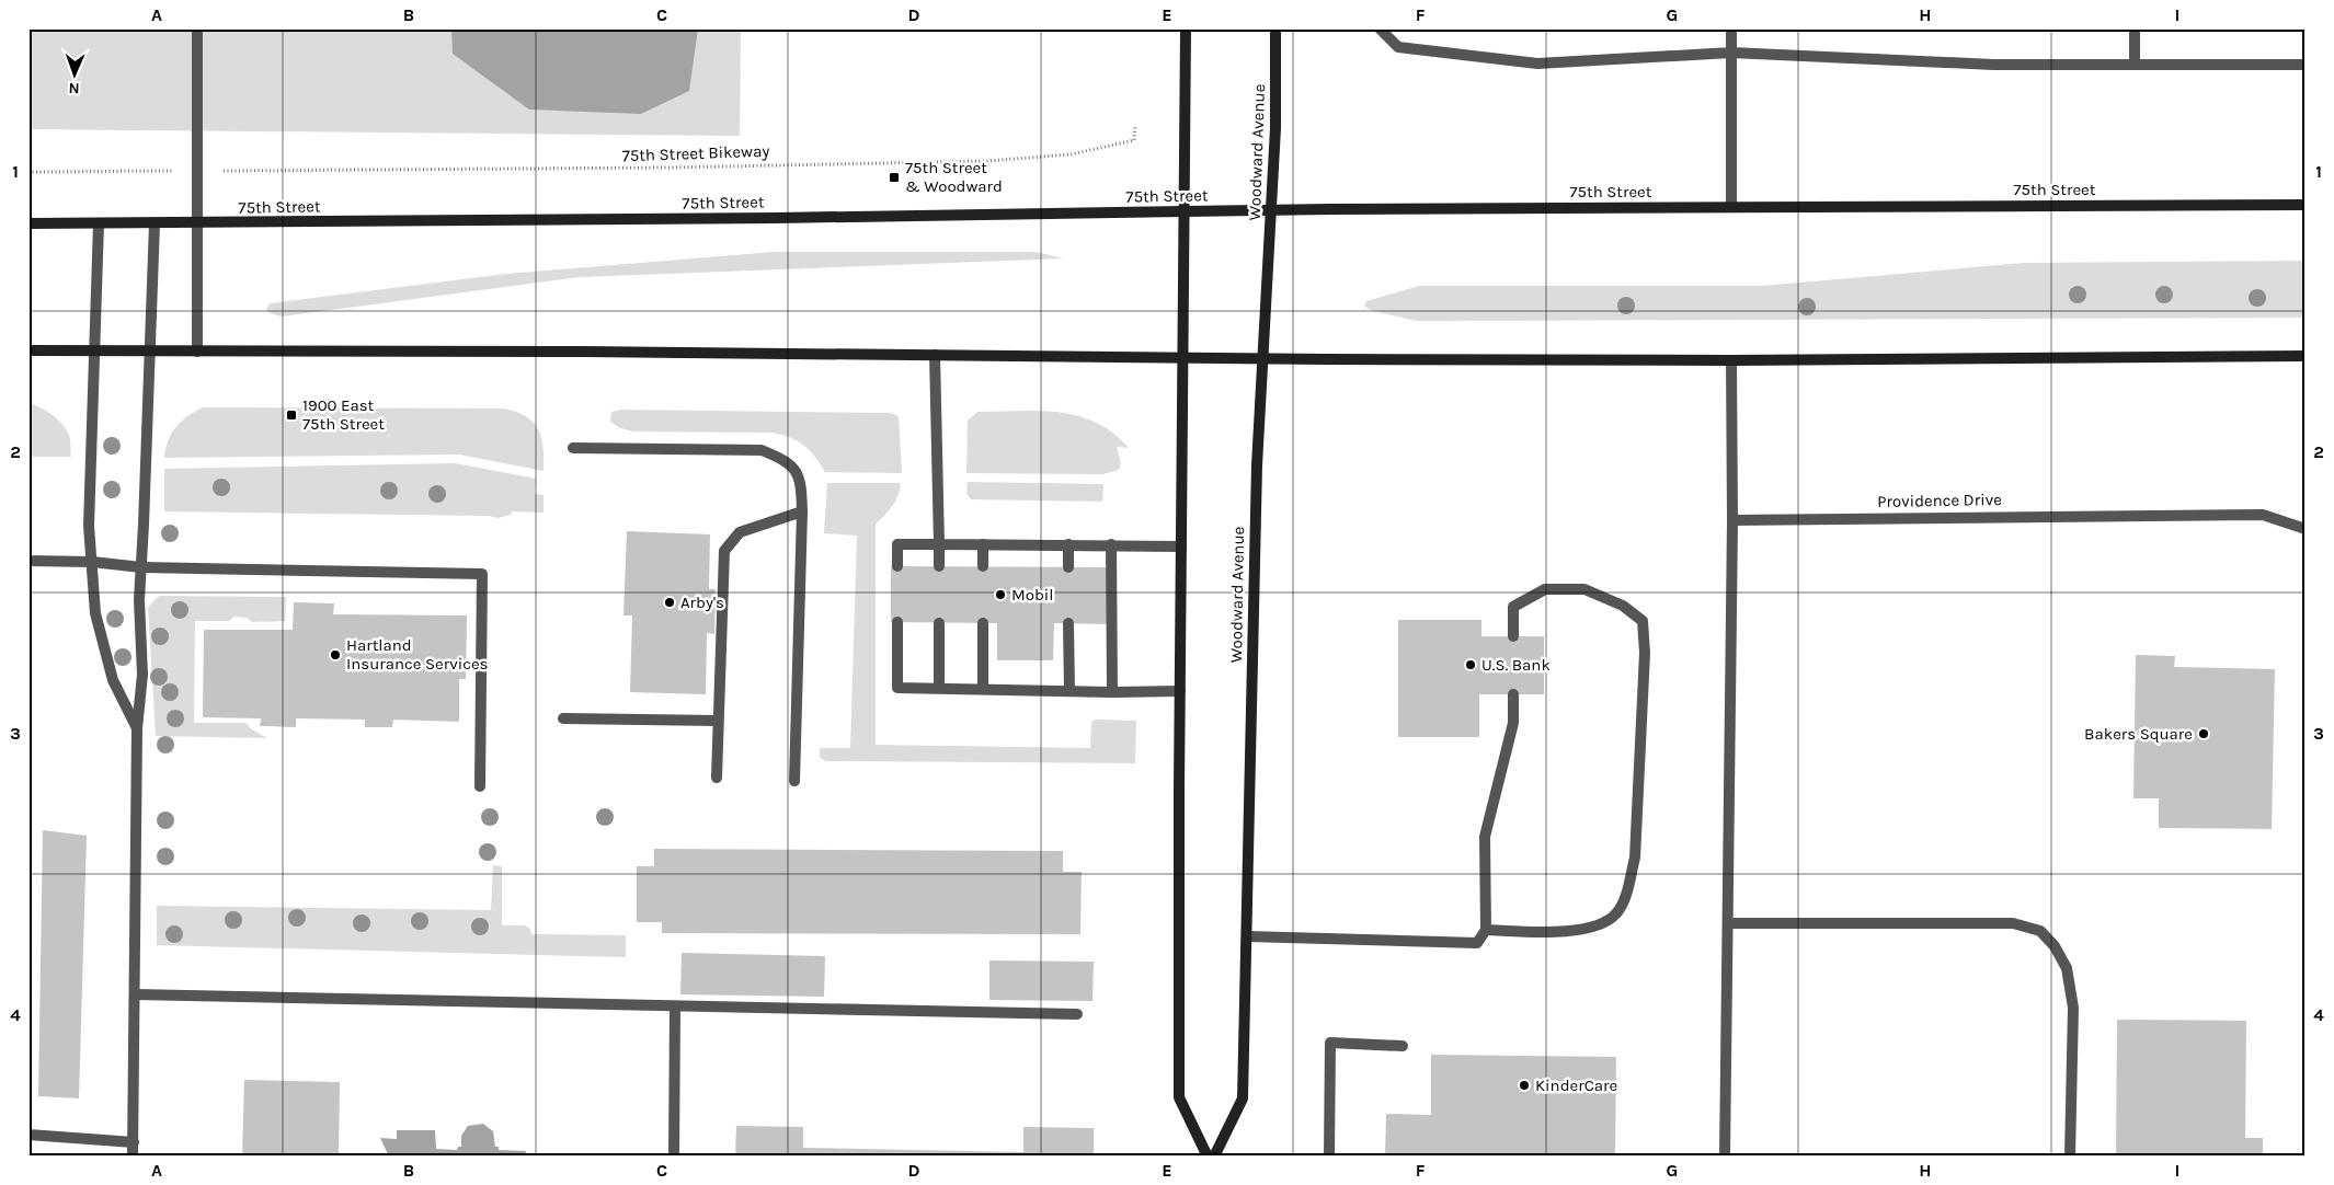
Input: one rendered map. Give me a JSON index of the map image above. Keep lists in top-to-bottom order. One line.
{"streets":{"main road":["Woodward Avenue","75th Street"],"street":["Providence Drive"],"path":["75th Street Bikeway"]},"crossings":[["Woodward Avenue","75th Street"]],"places":{"transit":["75th Street & Woodward","1900 East 75th Street"],"other":["Mobil","Arby's","Hartland Insurance Services","U.S. Bank","Bakers Square","KinderCare"]},"north":"bottom","grid":{"columns":["A","B","C","D","E","F","G","H","I"],"rows":["1","2","3","4"]}}
